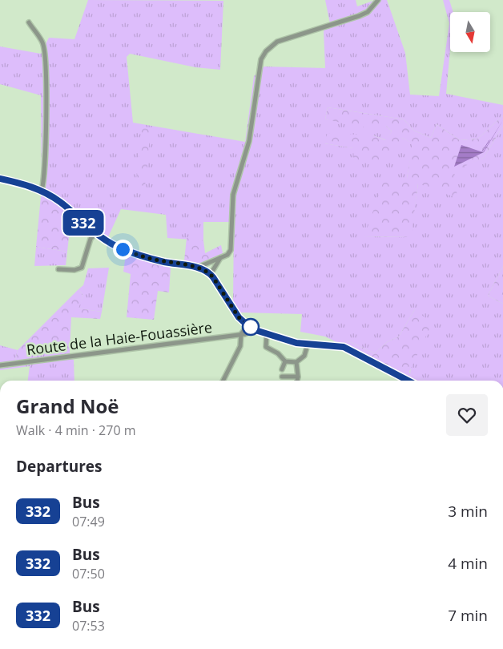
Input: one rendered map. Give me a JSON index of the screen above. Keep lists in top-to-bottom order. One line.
{"streets":{"street":["Route de la Haie-Fouassière"]},"lines":["bus line 332"],"north":"bottom","page":{"on_map":"332","heading":[["Grand Noë","Walk · 4 min · 270 m"],"Departures"],"list":[{"mark":"332","name":"Bus","note":"07:49","value":"3 min"},{"mark":"332","name":"Bus","note":"07:50","value":"4 min"},{"mark":"332","name":"Bus","note":"07:53","value":"7 min"}]}}
